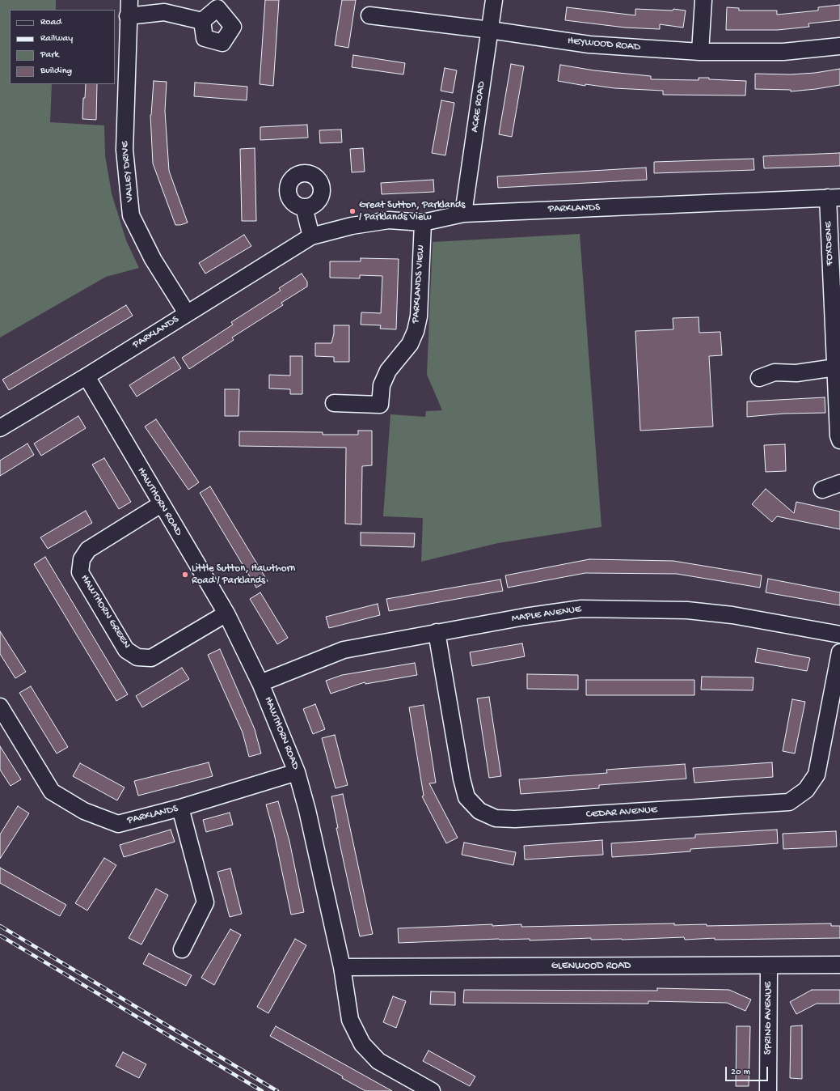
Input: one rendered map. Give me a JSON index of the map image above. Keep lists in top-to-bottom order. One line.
{"streets":{"street":["HEYWOOD ROAD","ACRE ROAD","VALLEY DRIVE","PARKLANDS","FOXDENE","PARKLANDS VIEW","HAWTHORN ROAD","HAWTHORN GREEN","MAPLE AVENUE","CEDAR AVENUE","GLENWOOD ROAD","SPRING AVENUE"]},"crossings":[["HEYWOOD ROAD","ACRE ROAD"],["ACRE ROAD","PARKLANDS"],["VALLEY DRIVE","PARKLANDS"],["PARKLANDS","FOXDENE"],["PARKLANDS","PARKLANDS VIEW"],["PARKLANDS","HAWTHORN ROAD"],["HAWTHORN ROAD","HAWTHORN GREEN"],["HAWTHORN ROAD","MAPLE AVENUE"],["HAWTHORN ROAD","GLENWOOD ROAD"],["MAPLE AVENUE","CEDAR AVENUE"],["GLENWOOD ROAD","SPRING AVENUE"]],"places":["Great Sutton, Parklands / Parklands View","Little Sutton, Hawthorn Road / Parklands"],"legend":["Road","Railway","Park","Building"],"scale_bar":"20 m"}
